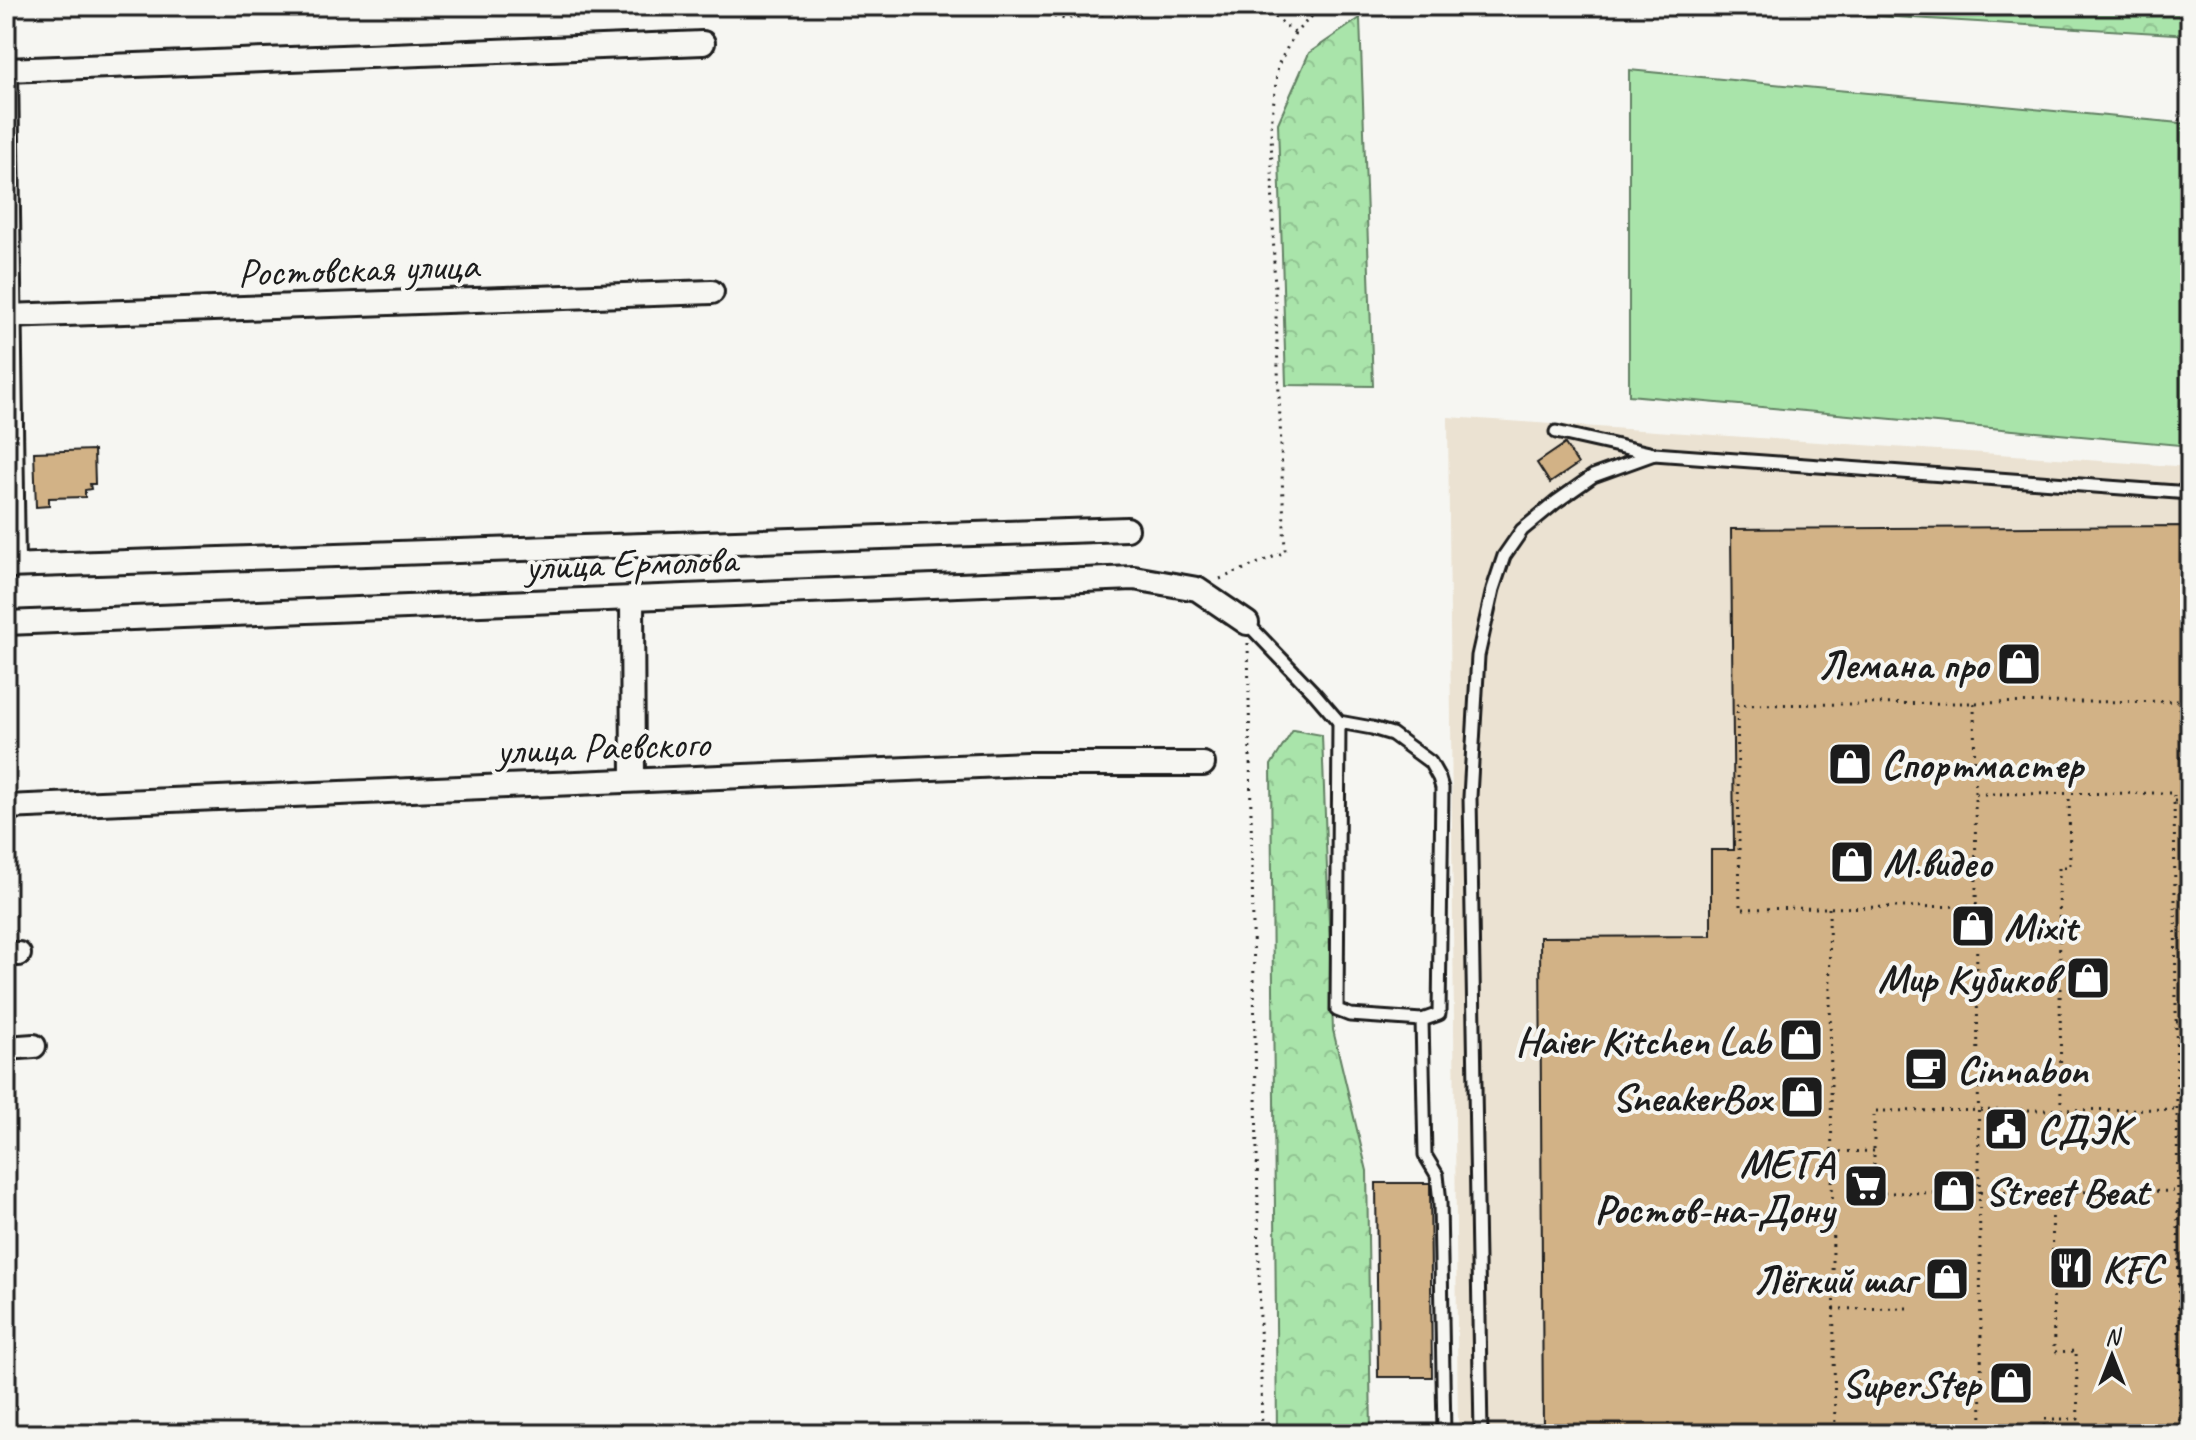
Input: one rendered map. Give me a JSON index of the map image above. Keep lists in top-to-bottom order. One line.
{"streets":{"street":["Ростовская улица","улица Ермолова","улица Раевского"]},"places":{"shop":["Лемана про","Спортмастер","М.видео","Mixit","Мир Кубиков","Haier Kitchen Lab","SneakerBox","Street Beat","Лёгкий шаг","SuperStep"],"cafe":["Cinnabon"],"public building":["СДЭК"],"supermarket":["МЕГА Ростов-на-Дону"],"restaurant":["KFC"]},"north":"top"}
